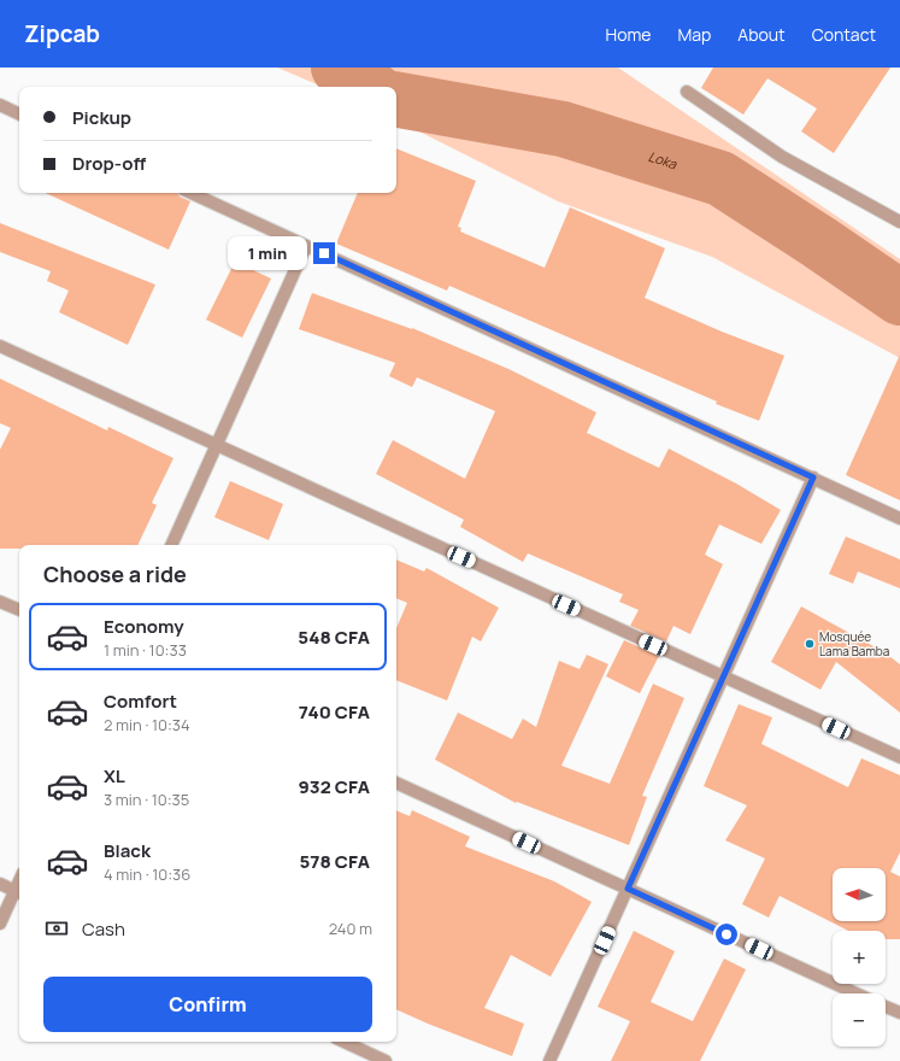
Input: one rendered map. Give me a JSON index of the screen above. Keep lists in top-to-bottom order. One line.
{"water":["Loka"],"places":["Mosquée Lama Bamba"],"north":"left","page":{"header":"Zipcab","nav":["Home","Map","About","Contact"],"banner":["Pickup","Drop-off"],"bubble":"1 min","heading":"Choose a ride","list":[{"name":"Economy","note":"1 min · 10:33","value":"548 CFA"},{"name":"Comfort","note":"2 min · 10:34","value":"740 CFA"},{"name":"XL","note":"3 min · 10:35","value":"932 CFA"},{"name":"Black","note":"4 min · 10:36","value":"578 CFA"}],"map_buttons":["+","−"],"pay":["Cash","240 m"],"buttons":"Confirm"}}
